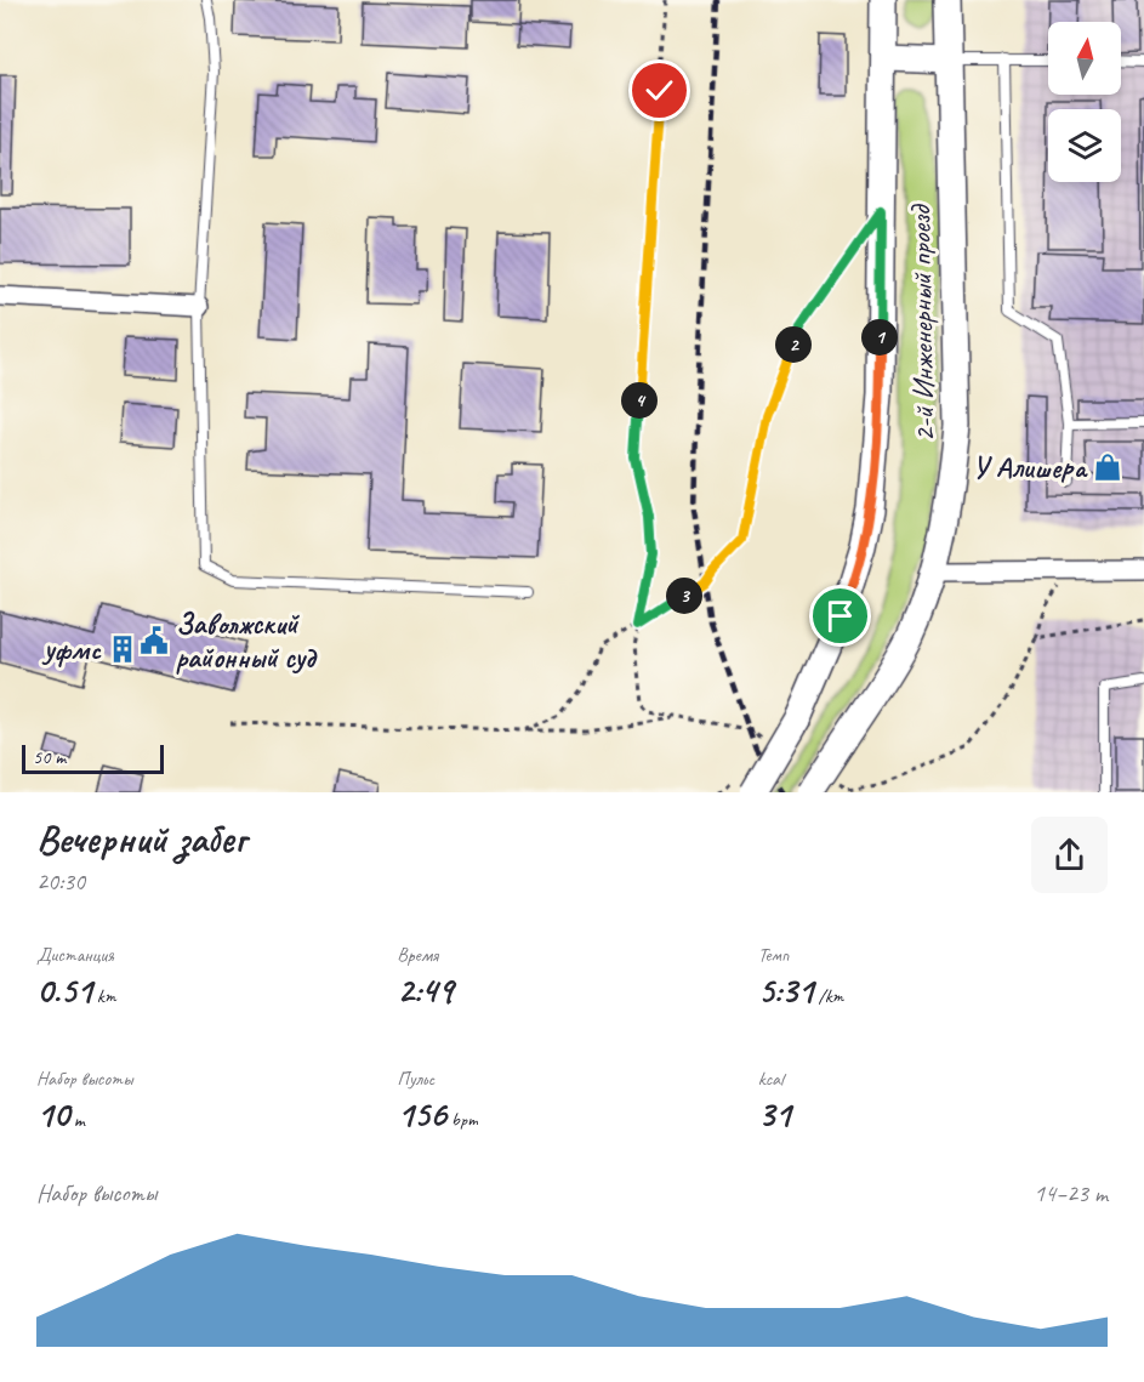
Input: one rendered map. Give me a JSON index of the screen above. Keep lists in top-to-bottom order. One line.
{"streets":{"main road":["2-й Инженерный проезд"]},"places":{"shop":["У Алишера"],"public building":["Заволжский районный суд"],"building":["уфмс"]},"scale_bar":"50 m","north":"top","page":{"pins":["1","2","4","3"],"scale":"50 m","heading":["Вечерний забег","20:30"],"stats":[["Дистанция","0.51 km"],["Время","2:49"],["Темп","5:31 /km"],["Набор высоты","10 m"],["Пульс","156 bpm"],["kcal","31"]],"chart":["Набор высоты","14–23 m"]}}
